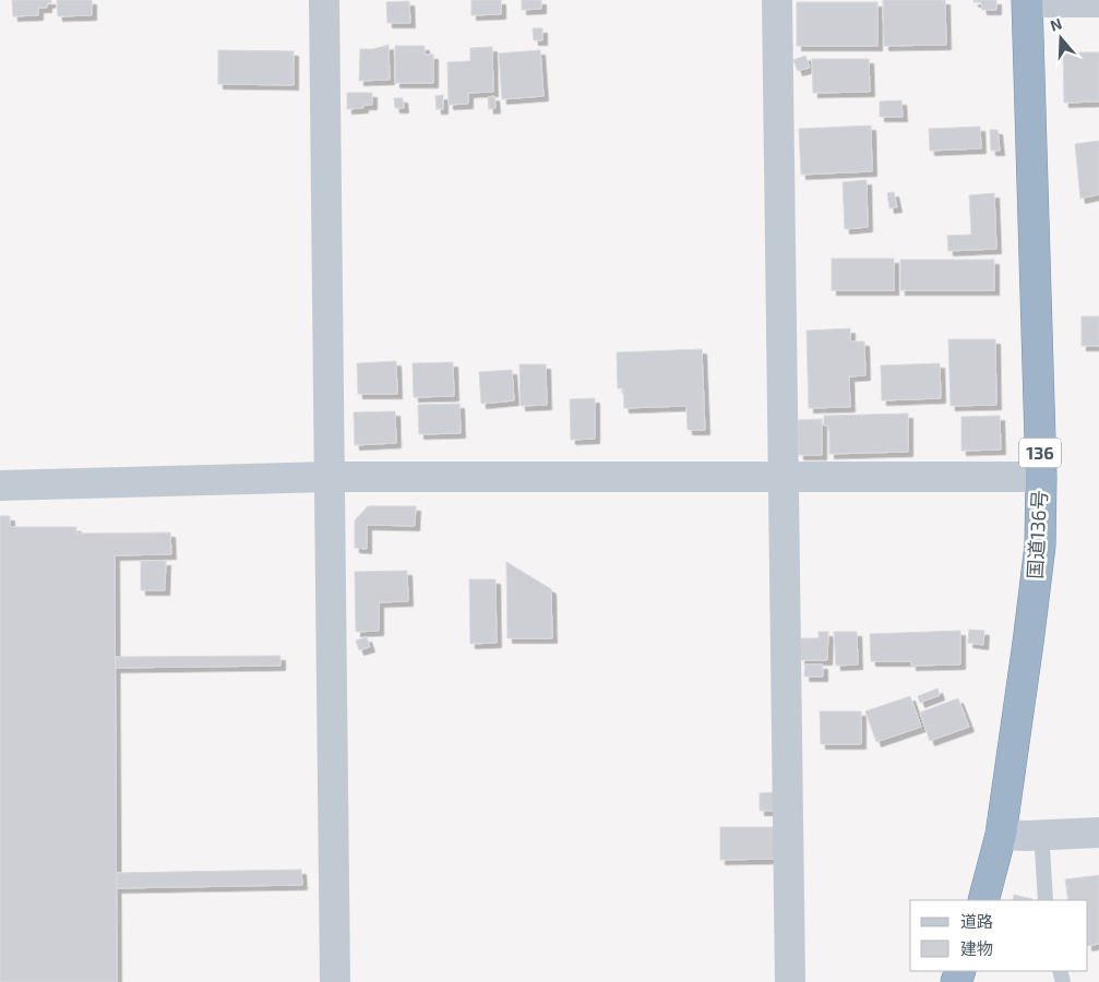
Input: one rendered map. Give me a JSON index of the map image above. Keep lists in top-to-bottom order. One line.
{"streets":{"highway":["136","国道136号"]},"legend":["道路","建物"],"north":"top"}
